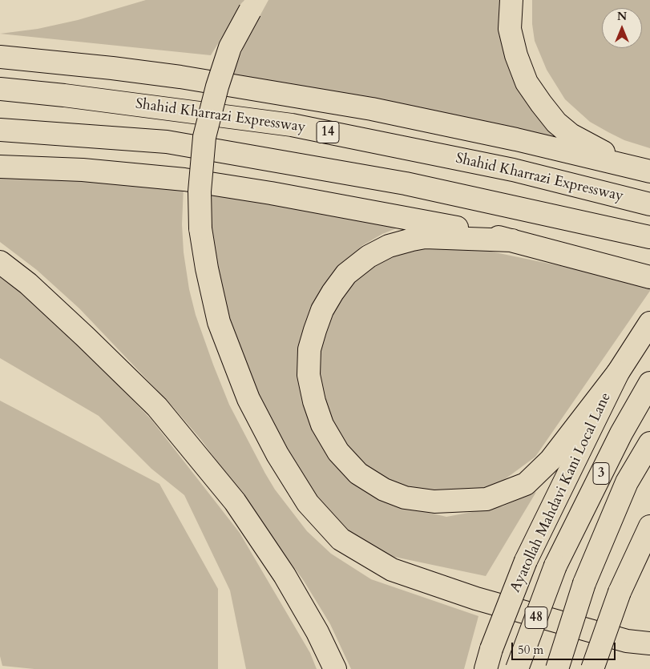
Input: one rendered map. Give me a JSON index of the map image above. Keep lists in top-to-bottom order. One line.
{"streets":{"main road":["Shahid Kharrazi Expressway","14","3","Ayatollah Mahdavi Kani Local Lane","48"]},"crossings":[["3","48"]],"scale_bar":"50 m","north":"top"}
